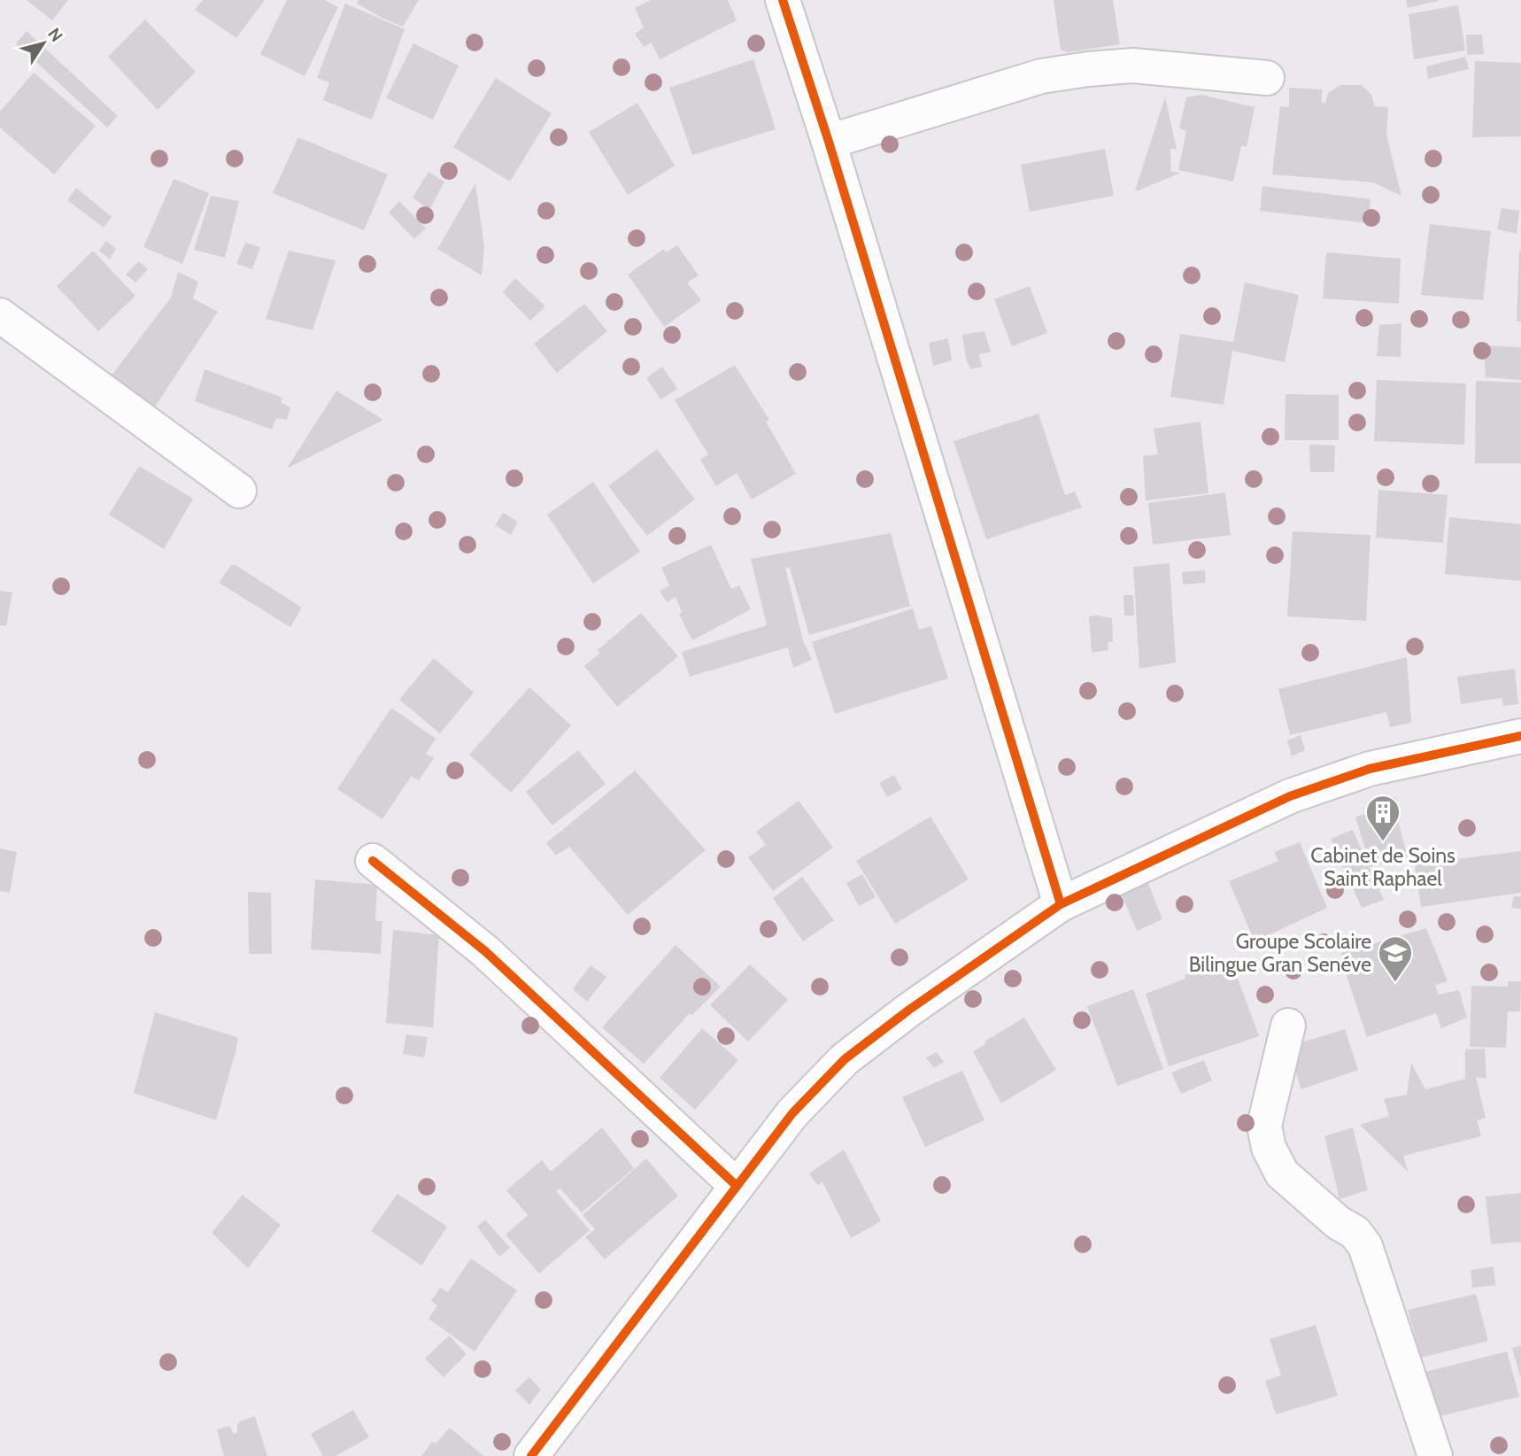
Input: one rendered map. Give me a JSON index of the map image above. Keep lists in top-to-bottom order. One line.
{"places":{"building":["Cabinet de Soins Saint Raphael"],"school or university":["Groupe Scolaire Bilingue Gran Senéve"]},"north":"top right"}
